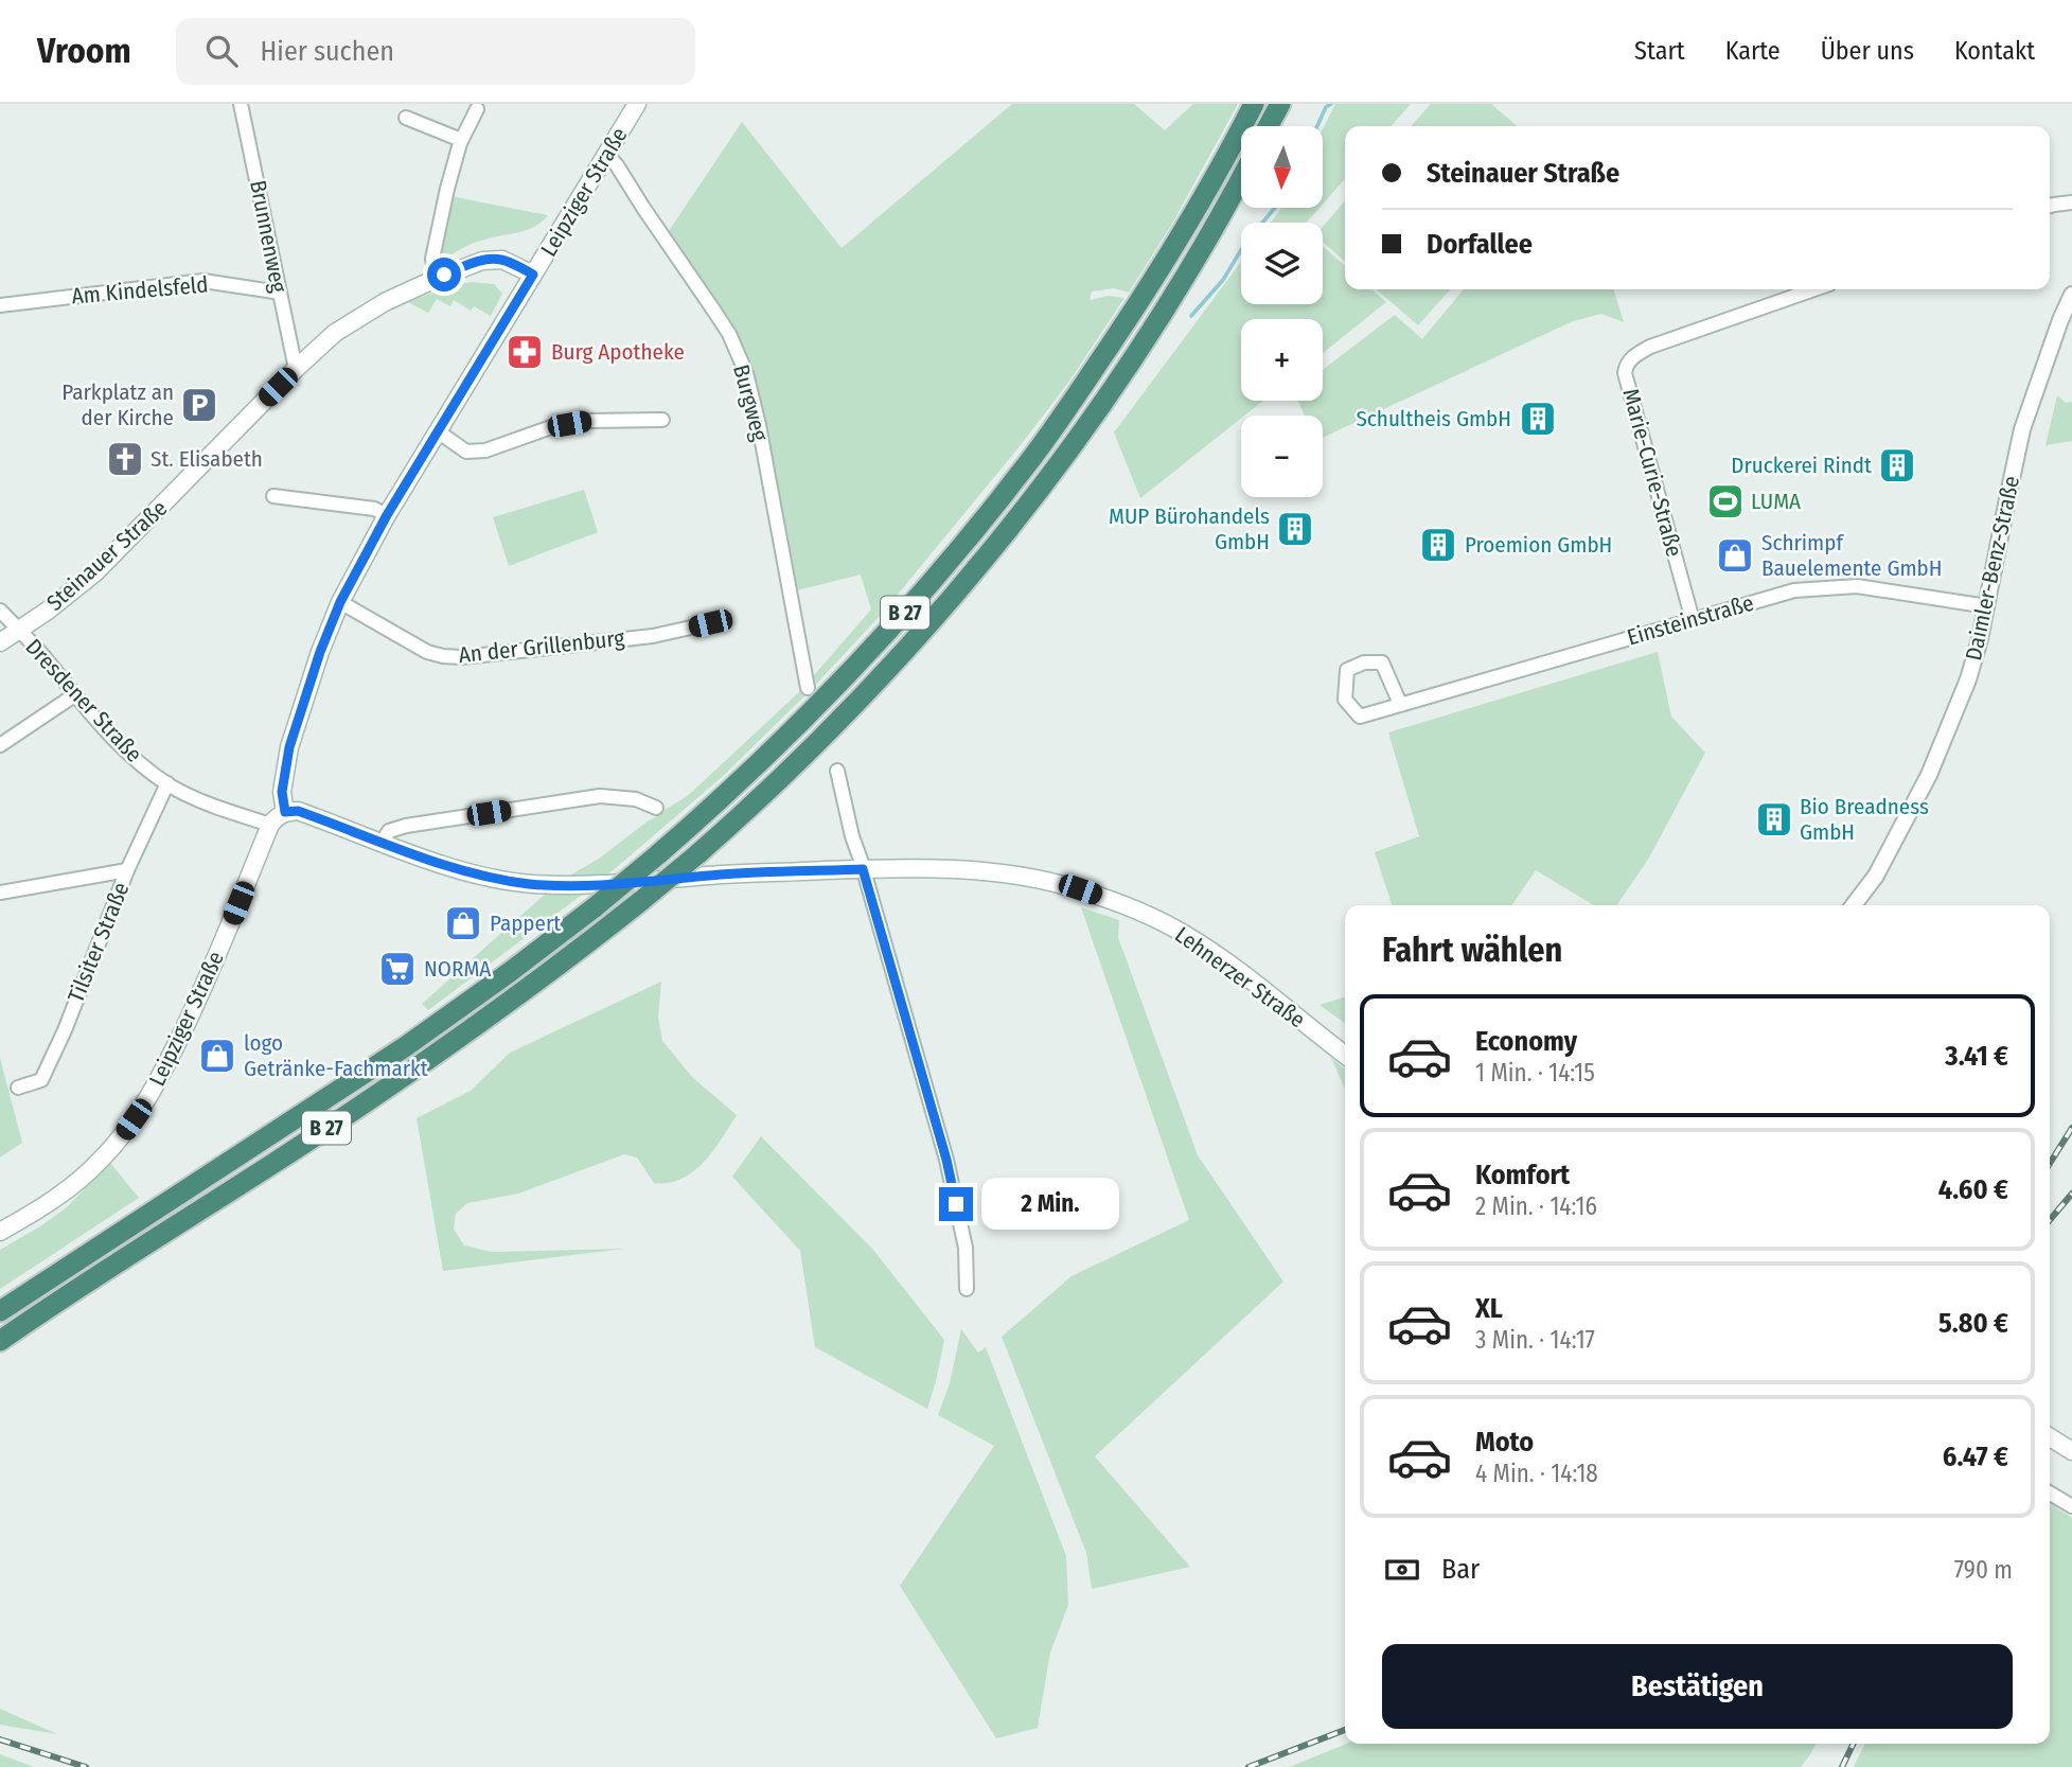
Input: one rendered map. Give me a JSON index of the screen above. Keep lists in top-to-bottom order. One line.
{"streets":{"highway":["B 27"],"main road":["Leipziger Straße","Steinauer Straße","Lehnerzer Straße"],"street":["Brunnenweg","Am Kindelsfeld","Burgweg","Marie-Curie-Straße","Daimler-Benz-Straße","Einsteinstraße","An der Grillenburg","Dresdener Straße","Tilsiter Straße"]},"crossings":[["Leipziger Straße","Burgweg"],["Leipziger Straße","Steinauer Straße"],["Leipziger Straße","An der Grillenburg"],["Leipziger Straße","Dresdener Straße"],["Leipziger Straße","Lehnerzer Straße"],["Brunnenweg","Am Kindelsfeld"],["Brunnenweg","Steinauer Straße"],["Marie-Curie-Straße","Einsteinstraße"],["Steinauer Straße","Dresdener Straße"],["Daimler-Benz-Straße","Einsteinstraße"],["Dresdener Straße","Tilsiter Straße"]],"places":{"pharmacy":["Burg Apotheke"],"parking":["Parkplatz an der Kirche"],"building":["Schultheis GmbH","Druckerei Rindt","MUP Bürohandels GmbH","Proemion GmbH","Bio Breadness GmbH"],"church":["St. Elisabeth"],"sports":["LUMA"],"shop":["Schrimpf Bauelemente GmbH","Pappert","logo Getränke-Fachmarkt"],"supermarket":["NORMA"]},"north":"bottom","page":{"header":"Vroom","search":"Hier suchen","nav":["Start","Karte","Über uns","Kontakt"],"map_buttons":["+","−"],"banner":["Steinauer Straße","Dorfallee"],"heading":"Fahrt wählen","list":[{"name":"Economy","note":"1 Min. · 14:15","value":"3.41 €"},{"name":"Komfort","note":"2 Min. · 14:16","value":"4.60 €"},{"name":"XL","note":"3 Min. · 14:17","value":"5.80 €"},{"name":"Moto","note":"4 Min. · 14:18","value":"6.47 €"}],"bubble":"2 Min.","pay":["Bar","790 m"],"buttons":"Bestätigen"}}
